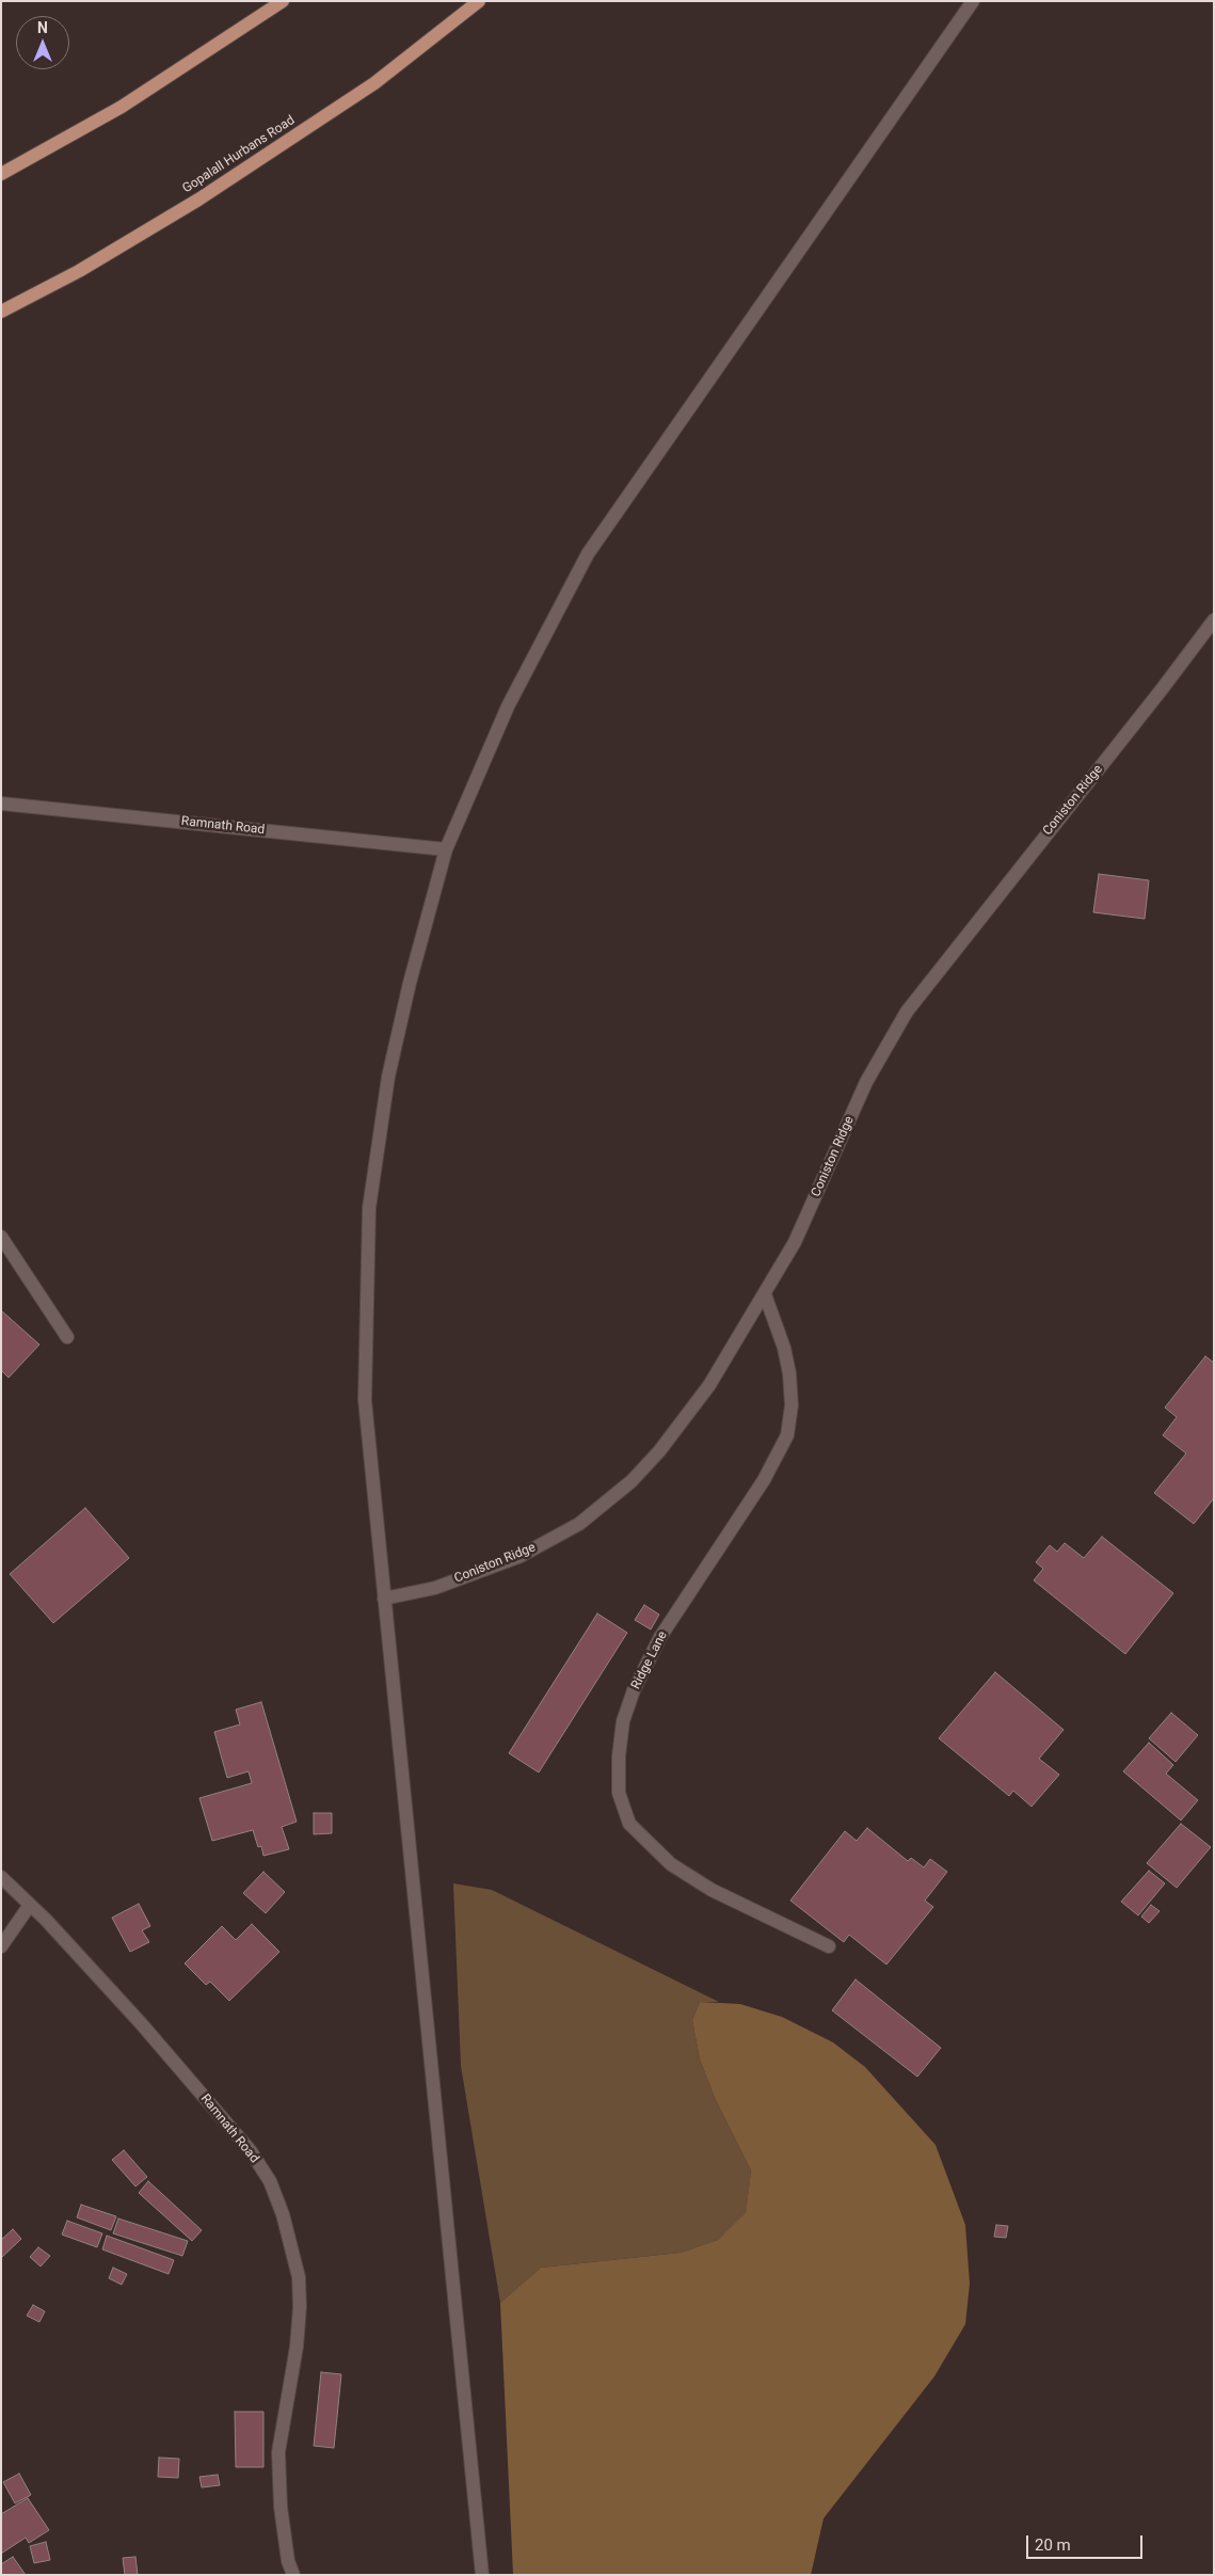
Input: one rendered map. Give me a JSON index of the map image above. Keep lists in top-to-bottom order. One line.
{"streets":{"main road":["Gopalall Hurbans Road"],"street":["Coniston Ridge","Ramnath Road","Ridge Lane"]},"crossings":[["Coniston Ridge","Ridge Lane"]],"scale_bar":"20 m","north":"top"}
